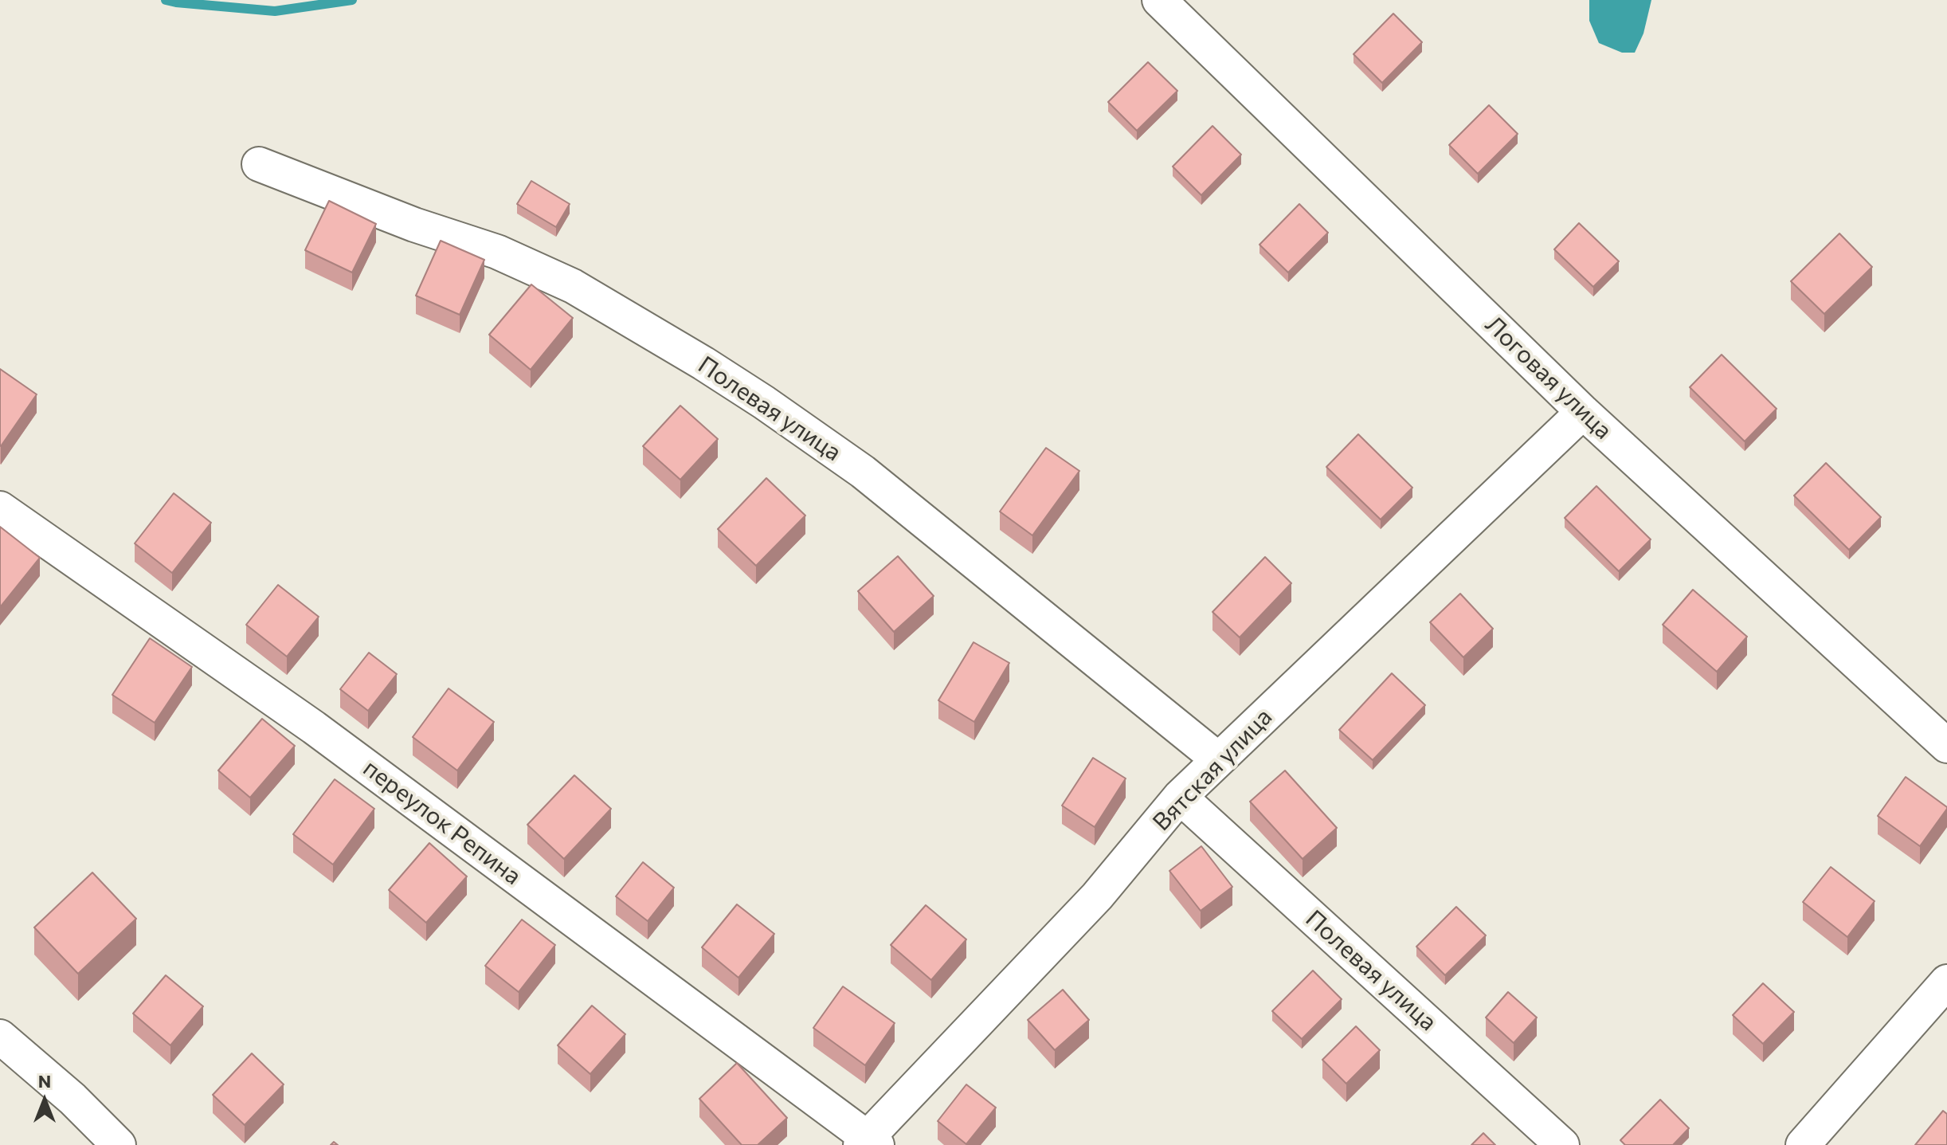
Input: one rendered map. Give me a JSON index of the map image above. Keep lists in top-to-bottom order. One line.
{"streets":{"street":["Логовая улица","Полевая улица","Вятская улица","переулок Репина"]},"crossings":[["Логовая улица","Вятская улица"],["Полевая улица","Вятская улица"],["Вятская улица","переулок Репина"]],"north":"top"}
